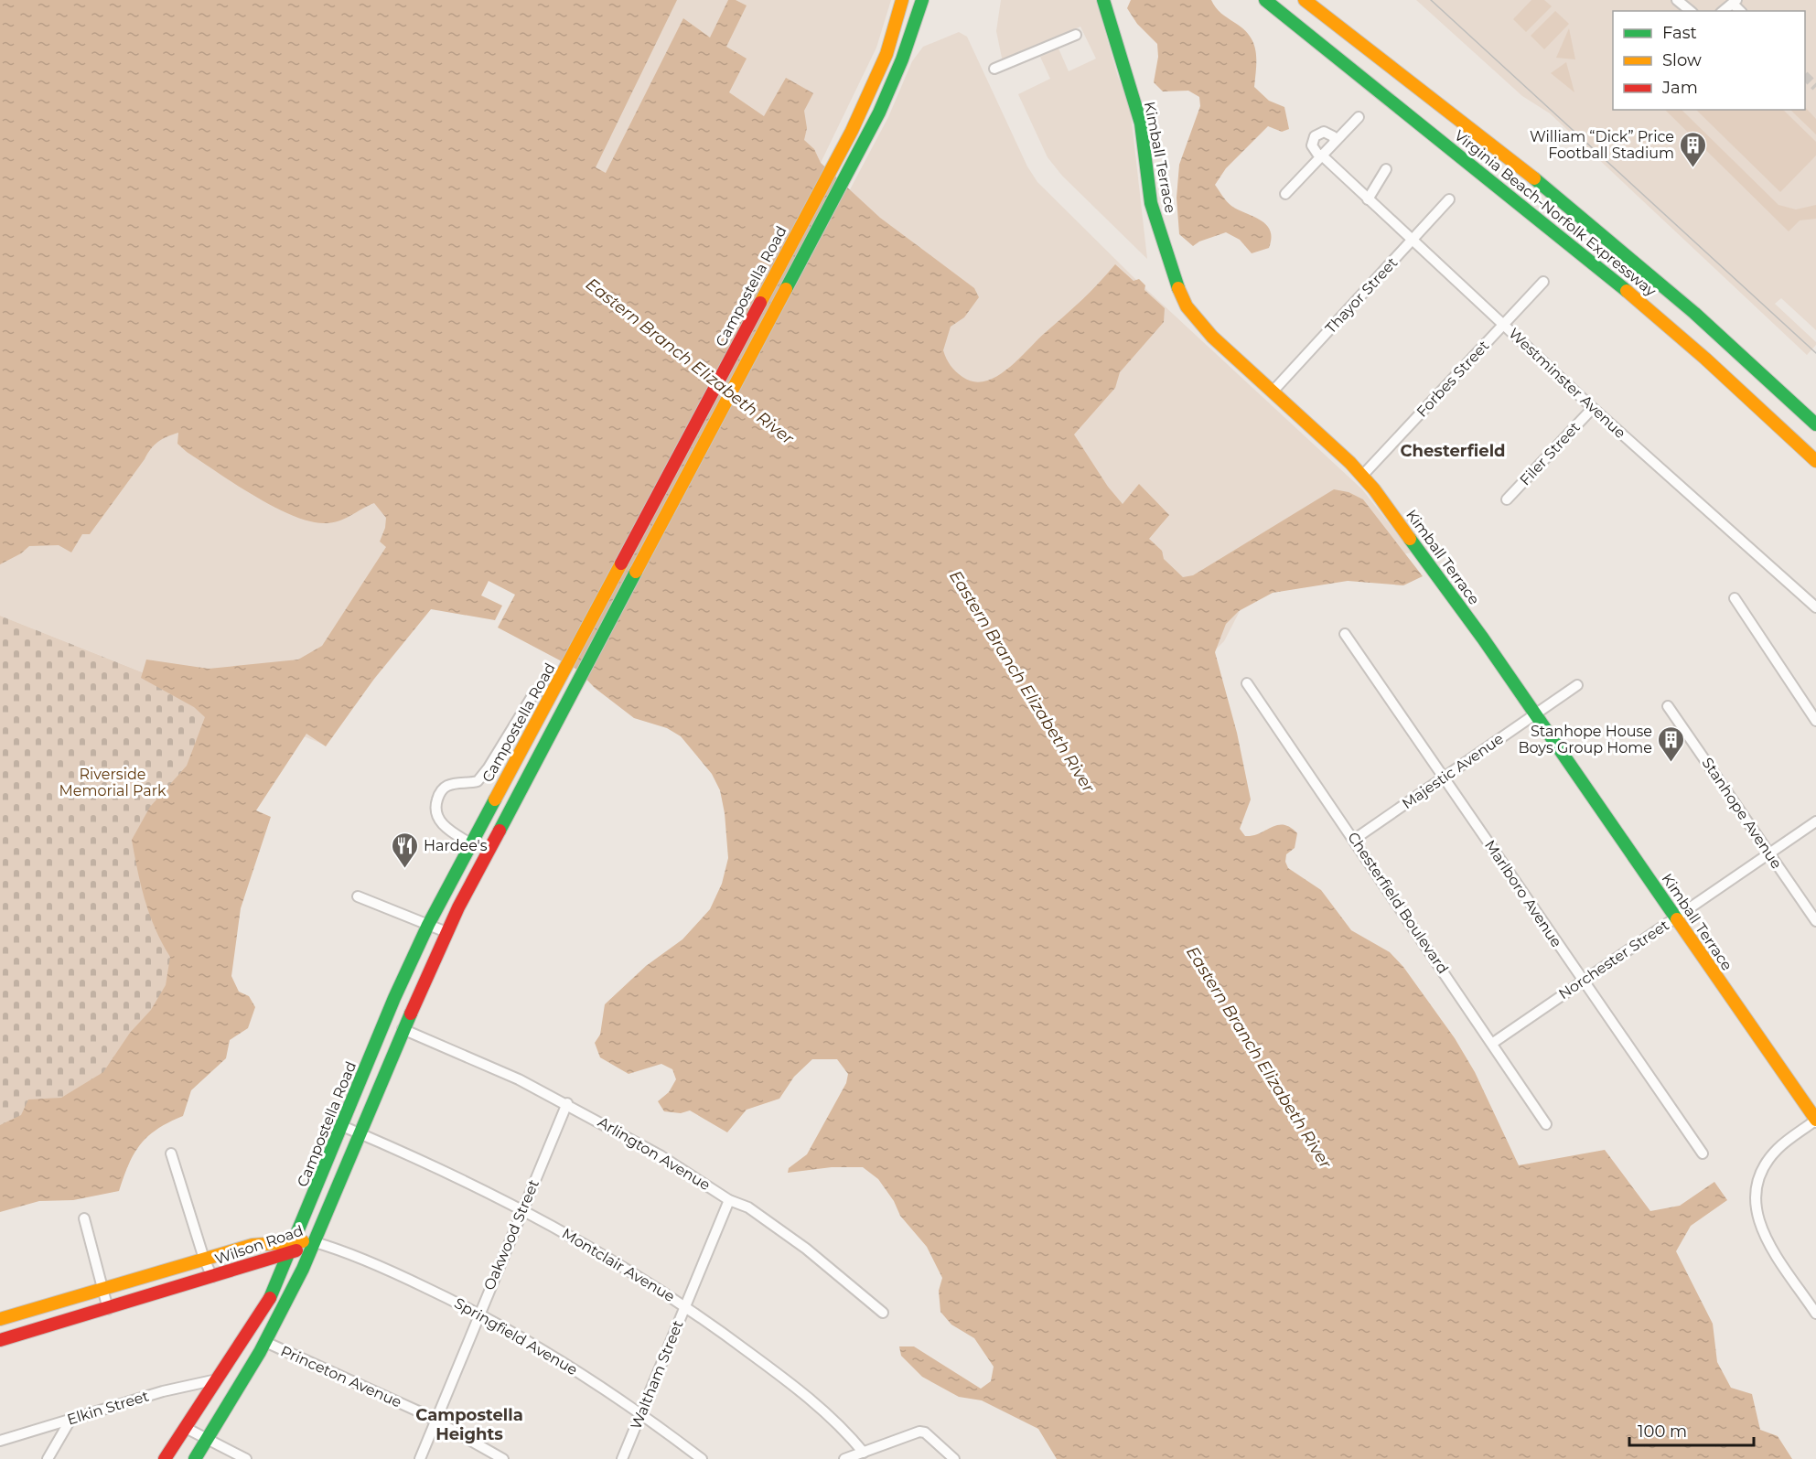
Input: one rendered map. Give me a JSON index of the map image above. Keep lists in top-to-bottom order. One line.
{"streets":{"main road":["Kimball Terrace","Virginia Beach-Norfolk Expressway","Campostella Road","Wilson Road"],"street":["Thayor Street","Forbes Street","Westminster Avenue","Filer Street","Majestic Avenue","Stanhope Avenue","Marlboro Avenue","Chesterfield Boulevard","Norchester Street","Arlington Avenue","Oakwood Street","Montclair Avenue","Springfield Avenue","Waltham Street","Princeton Avenue","Elkin Street"]},"crossings":[["Kimball Terrace","Thayor Street"],["Kimball Terrace","Forbes Street"],["Kimball Terrace","Majestic Avenue"],["Kimball Terrace","Norchester Street"],["Campostella Road","Arlington Avenue"],["Campostella Road","Wilson Road"],["Campostella Road","Montclair Avenue"],["Campostella Road","Springfield Avenue"],["Campostella Road","Princeton Avenue"],["Campostella Road","Elkin Street"],["Thayor Street","Westminster Avenue"],["Forbes Street","Westminster Avenue"],["Westminster Avenue","Filer Street"],["Majestic Avenue","Marlboro Avenue"],["Majestic Avenue","Chesterfield Boulevard"],["Stanhope Avenue","Norchester Street"],["Marlboro Avenue","Norchester Street"],["Chesterfield Boulevard","Norchester Street"],["Arlington Avenue","Oakwood Street"],["Arlington Avenue","Waltham Street"],["Oakwood Street","Montclair Avenue"],["Oakwood Street","Springfield Avenue"],["Oakwood Street","Princeton Avenue"],["Wilson Road","Springfield Avenue"],["Montclair Avenue","Waltham Street"],["Springfield Avenue","Waltham Street"]],"districts":["Chesterfield","Campostella Heights"],"water":["Eastern Branch Elizabeth River"],"parks":["Riverside Memorial Park"],"places":{"building":["William “Dick” Price Football Stadium","Stanhope House Boys Group Home"],"restaurant":["Hardee's"]},"legend":["Fast","Slow","Jam"],"scale_bar":"100 m"}
